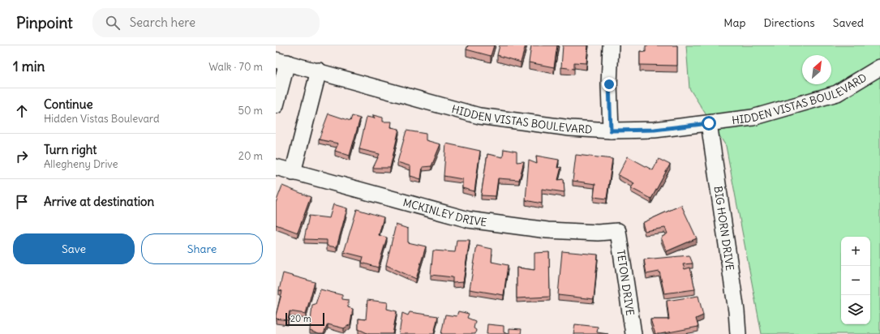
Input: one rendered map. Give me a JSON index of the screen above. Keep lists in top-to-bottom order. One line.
{"streets":{"street":["HIDDEN VISTAS BOULEVARD","MCKINLEY DRIVE","BIG HORN DRIVE","TETON DRIVE"]},"crossings":[["HIDDEN VISTAS BOULEVARD","BIG HORN DRIVE"],["MCKINLEY DRIVE","TETON DRIVE"]],"scale_bar":"20 m","north":"top right","page":{"header":"Pinpoint","search":"Search here","nav":["Map","Directions","Saved"],"heading":["1 min","Walk · 70 m"],"list":[["Continue","Hidden Vistas Boulevard","50 m"],["Turn right","Allegheny Drive","20 m"],"Arrive at destination"],"buttons":["Save","Share"],"map_buttons":["+","−"],"scale":"20 m"}}
